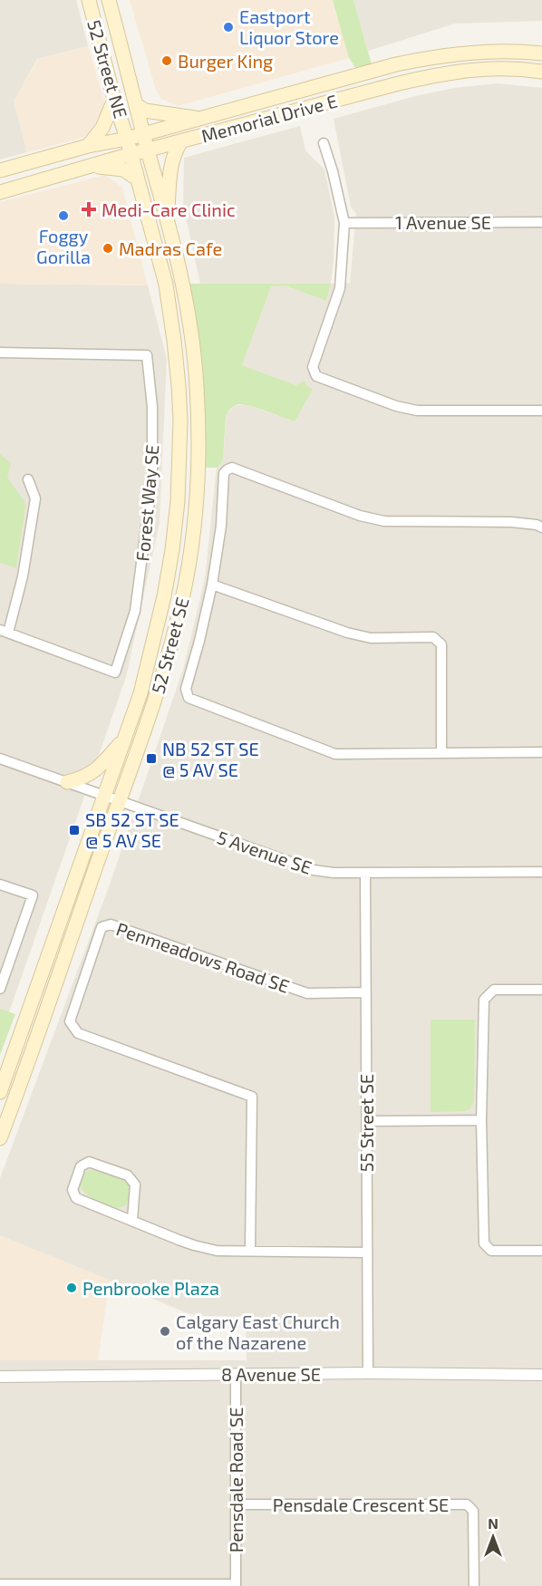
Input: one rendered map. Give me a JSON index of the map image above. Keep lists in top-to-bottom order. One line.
{"streets":{"main road":["52 Street NE","Memorial Drive E","52 Street SE"],"street":["1 Avenue SE","Forest Way SE","5 Avenue SE","Penmeadows Road SE","55 Street SE","8 Avenue SE","Pensdale Road SE","Pensdale Crescent SE"]},"crossings":[["52 Street NE","Memorial Drive E"],["52 Street NE","52 Street SE"],["Memorial Drive E","52 Street SE"],["52 Street SE","5 Avenue SE"],["5 Avenue SE","55 Street SE"],["Penmeadows Road SE","55 Street SE"],["55 Street SE","8 Avenue SE"],["8 Avenue SE","Pensdale Road SE"],["Pensdale Road SE","Pensdale Crescent SE"]],"places":{"other":["Eastport Liquor Store","Burger King","Foggy Gorilla","Madras Cafe","Penbrooke Plaza","Calgary East Church of the Nazarene"],"health":["Medi-Care Clinic"],"transit":["NB 52 ST SE @ 5 AV SE","SB 52 ST SE @ 5 AV SE"]},"north":"top"}
